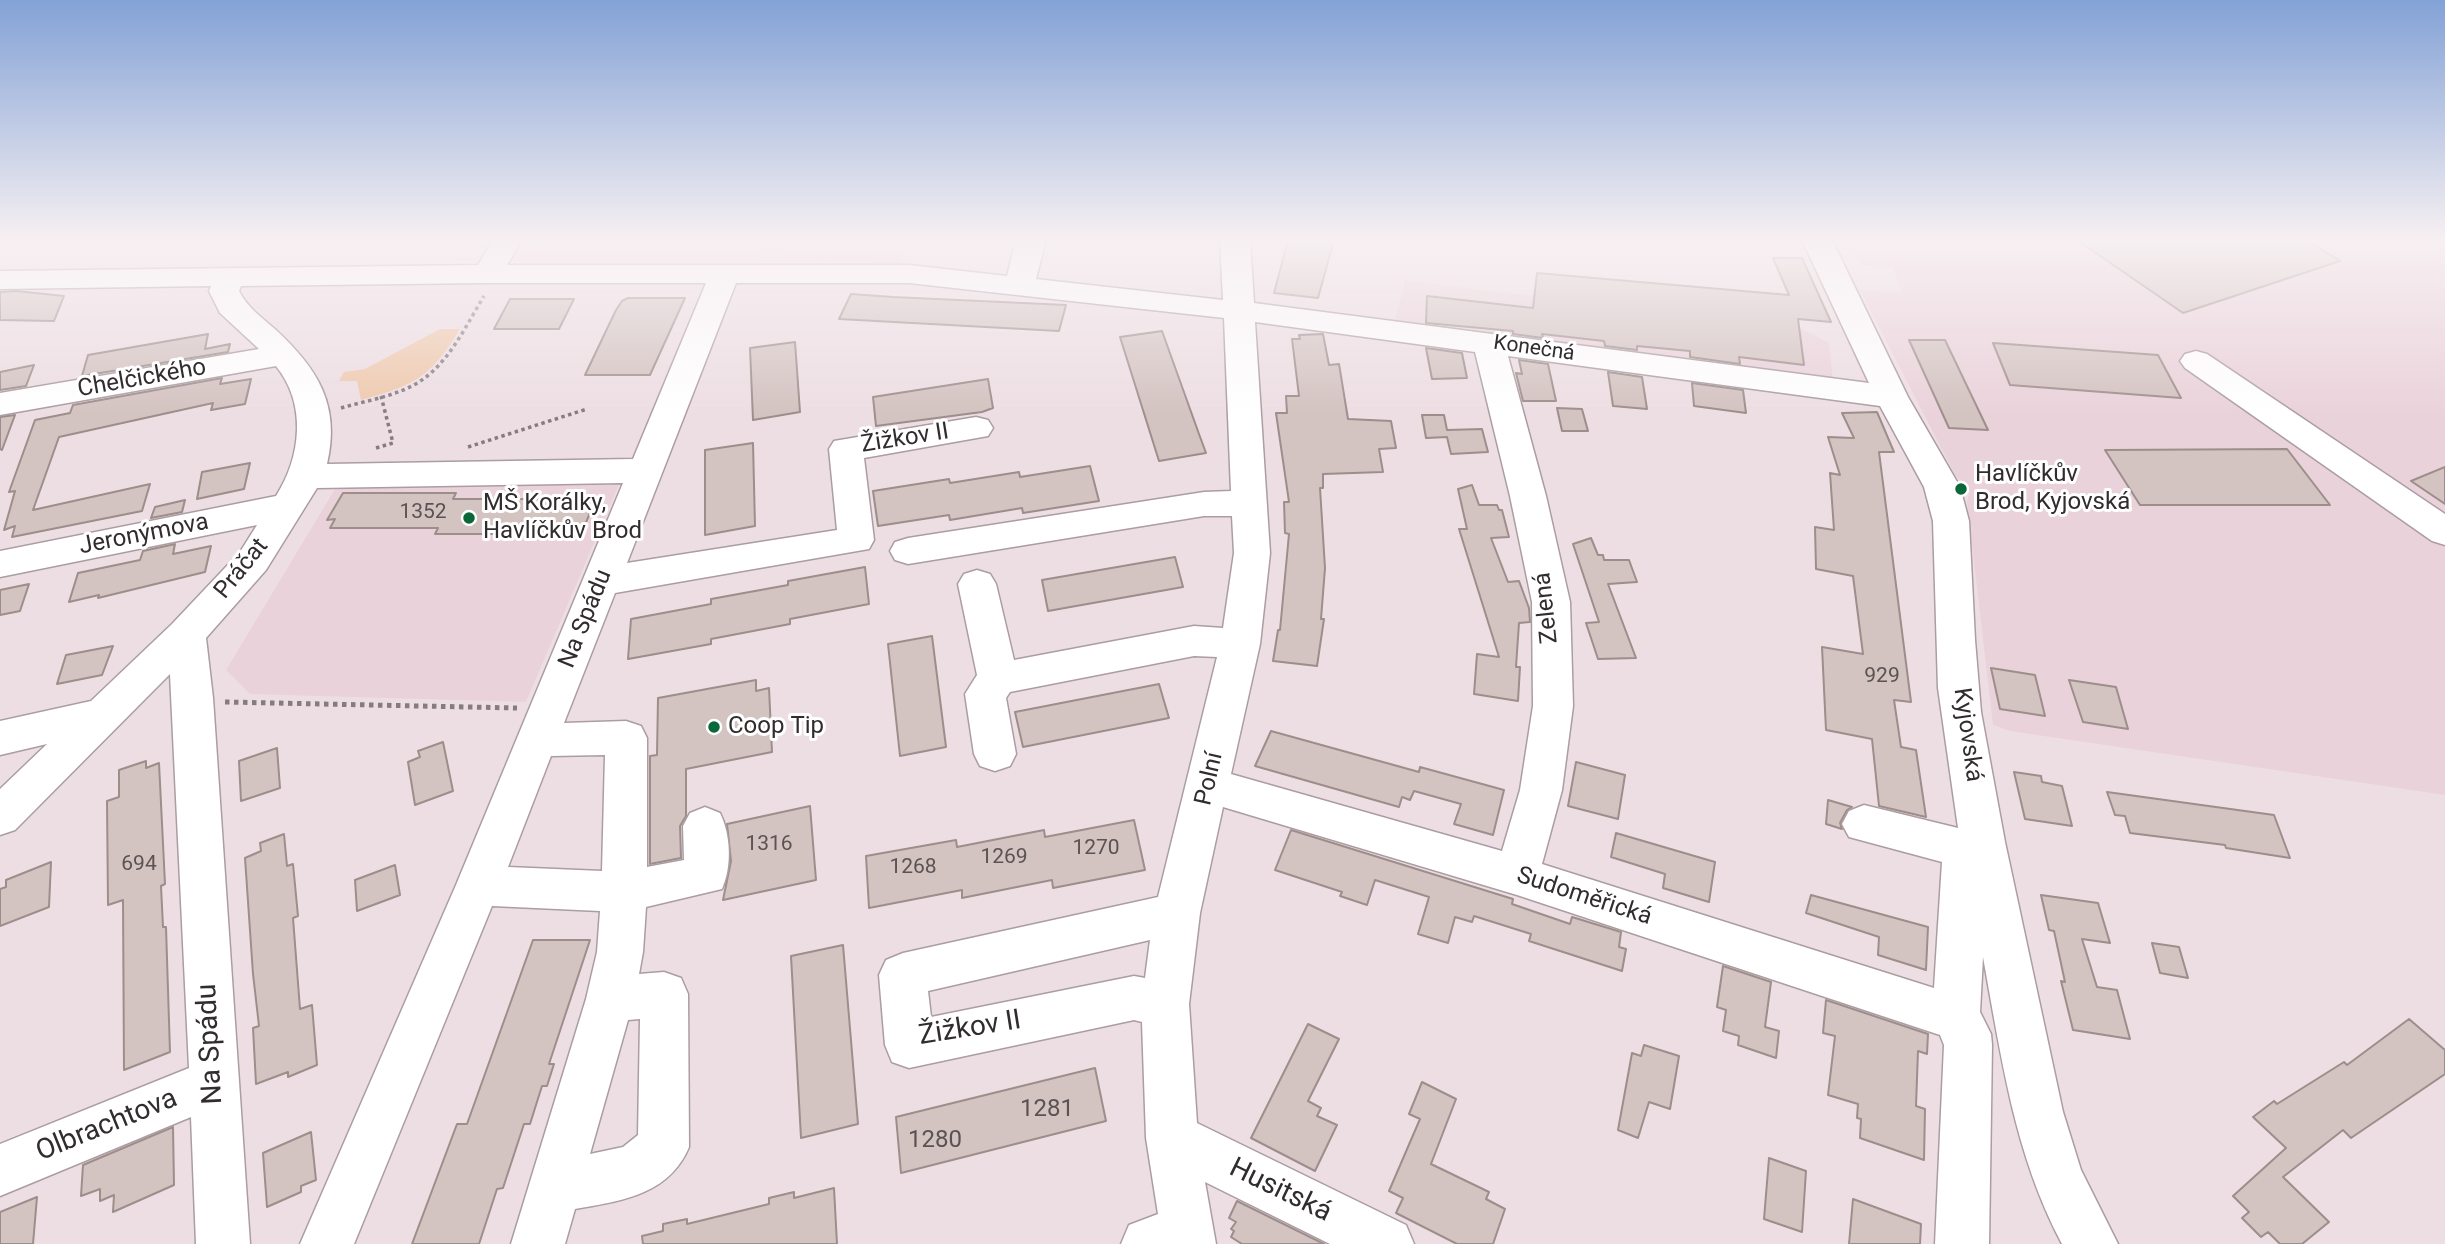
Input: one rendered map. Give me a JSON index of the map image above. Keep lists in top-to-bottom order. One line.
{"streets":{"street":["Konečná","Chelčického","Žižkov II","Jeronýmova","Práčat","Zelená","Na Spádu","Kyjovská","Polní","Sudoměřická","Olbrachtova","Husitská"]},"crossings":[["Konečná","Zelená"],["Konečná","Kyjovská"],["Konečná","Polní"],["Chelčického","Práčat"],["Žižkov II","Na Spádu"],["Žižkov II","Polní"],["Jeronýmova","Práčat"],["Jeronýmova","Na Spádu"],["Práčat","Na Spádu"],["Zelená","Sudoměřická"],["Na Spádu","Olbrachtova"],["Polní","Sudoměřická"],["Polní","Husitská"]],"places":["Havlíčkův Brod, Kyjovská","MŠ Korálky, Havlíčkův Brod","Coop Tip"],"house_numbers":["1352","929","1316","1270","1269","694","1268","1281","1280"]}
